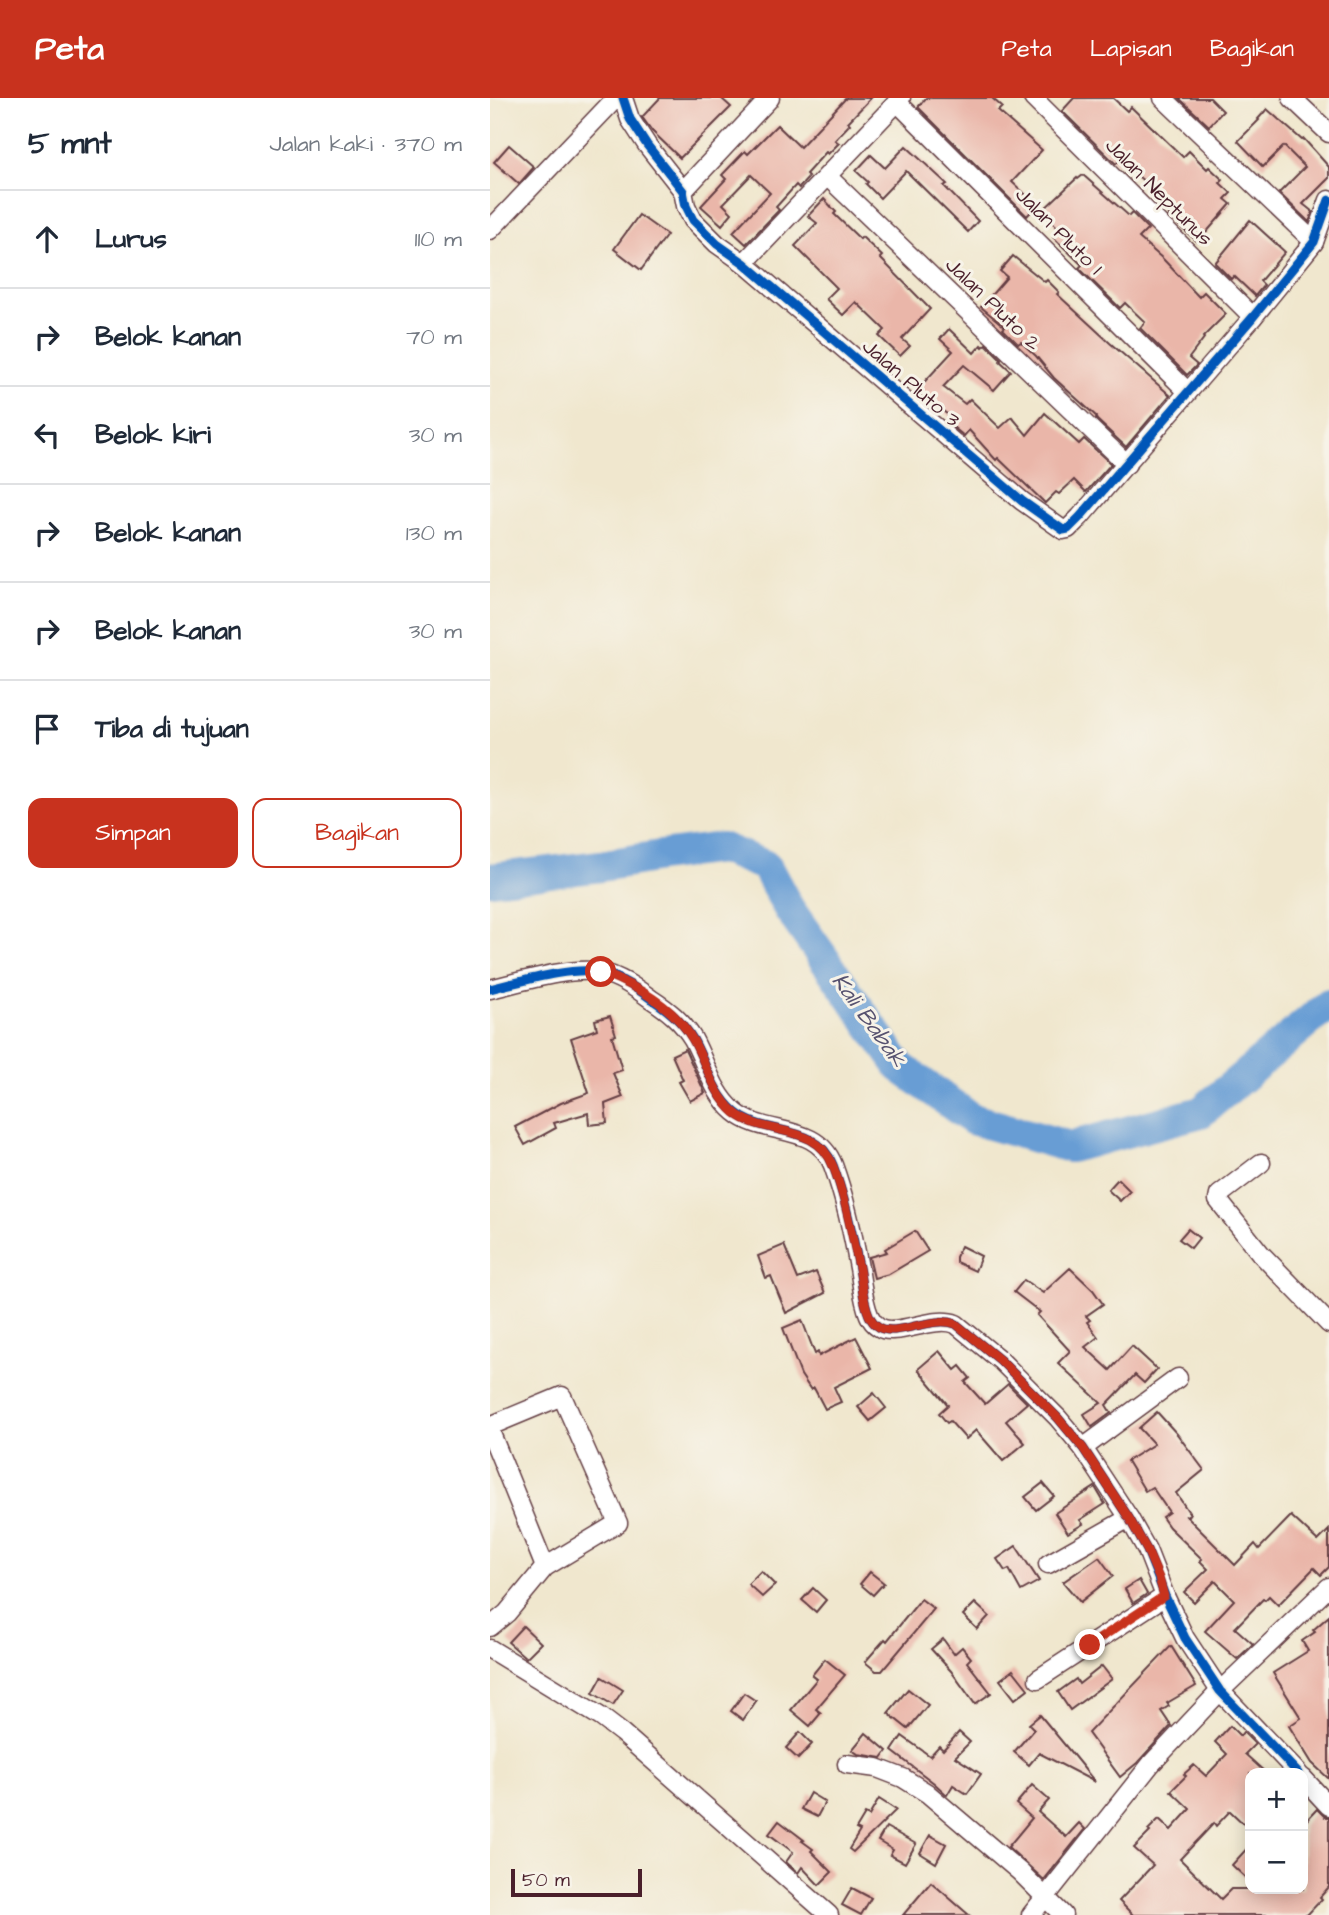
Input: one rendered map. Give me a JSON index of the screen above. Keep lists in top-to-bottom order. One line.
{"streets":{"street":["Jalan Neptunus","Jalan Pluto 1","Jalan Pluto 2","Jalan Pluto 3"]},"crossings":[["Jalan Pluto 2","Jalan Pluto 3"]],"water":["Kali Babak"],"scale_bar":"50 m","page":{"header":"Peta","nav":["Peta","Lapisan","Bagikan"],"heading":["5 mnt","Jalan kaki · 370 m"],"list":[["Lurus","110 m"],["Belok kanan","70 m"],["Belok kiri","30 m"],["Belok kanan","130 m"],["Belok kanan","30 m"],"Tiba di tujuan"],"buttons":["Simpan","Bagikan"],"map_buttons":["+","−"],"scale":"50 m"}}
